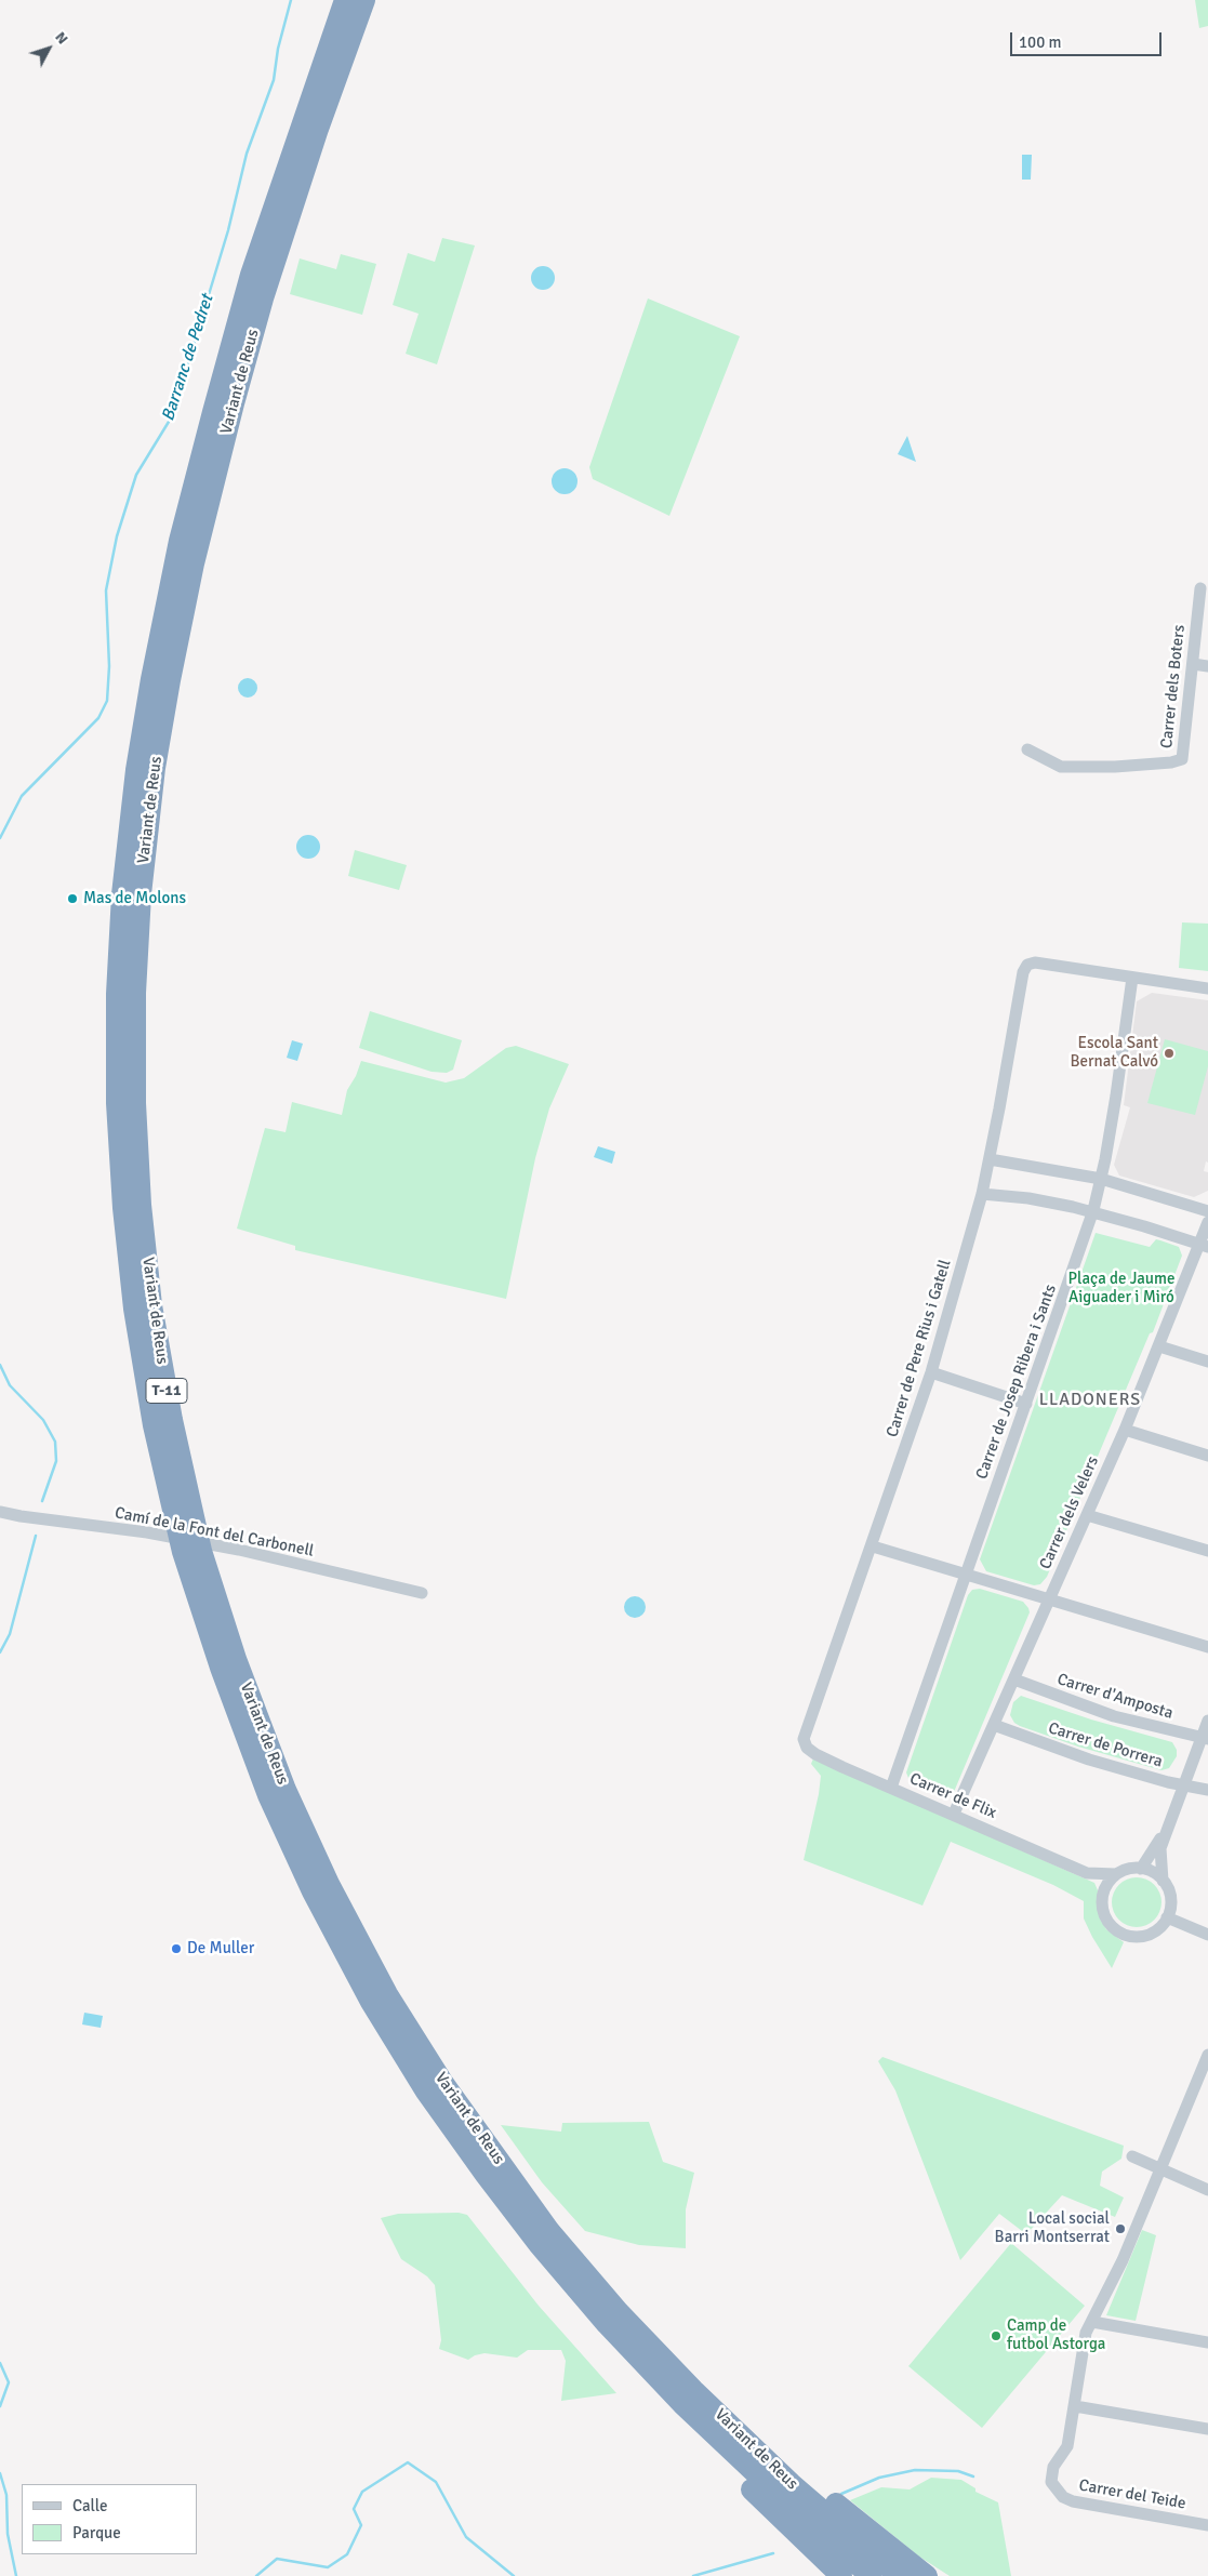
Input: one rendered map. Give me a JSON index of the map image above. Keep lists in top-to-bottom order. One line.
{"streets":{"highway":["Variant de Reus","T-11"],"street":["Carrer dels Boters","Carrer de Pere Rius i Gatell","Carrer de Josep Ribera i Sants","Carrer dels Velers","Camí de la Font del Carbonell","Carrer d'Amposta","Carrer de Porrera","Carrer de Flix","Carrer del Teide"]},"crossings":[["Carrer de Pere Rius i Gatell","Carrer de Josep Ribera i Sants"],["Carrer de Pere Rius i Gatell","Carrer de Flix"],["Carrer de Josep Ribera i Sants","Carrer de Flix"],["Carrer dels Velers","Carrer d'Amposta"],["Carrer dels Velers","Carrer de Porrera"],["Carrer dels Velers","Carrer de Flix"]],"districts":["LLADONERS"],"water":["Barranc de Pedret"],"parks":["Plaça de Jaume Aiguader i Miró"],"places":["Mas de Molons","Escola Sant Bernat Calvó","De Muller","Local social Barri Montserrat","Camp de futbol Astorga"],"legend":["Calle","Parque"],"scale_bar":"100 m","north":"top right"}
